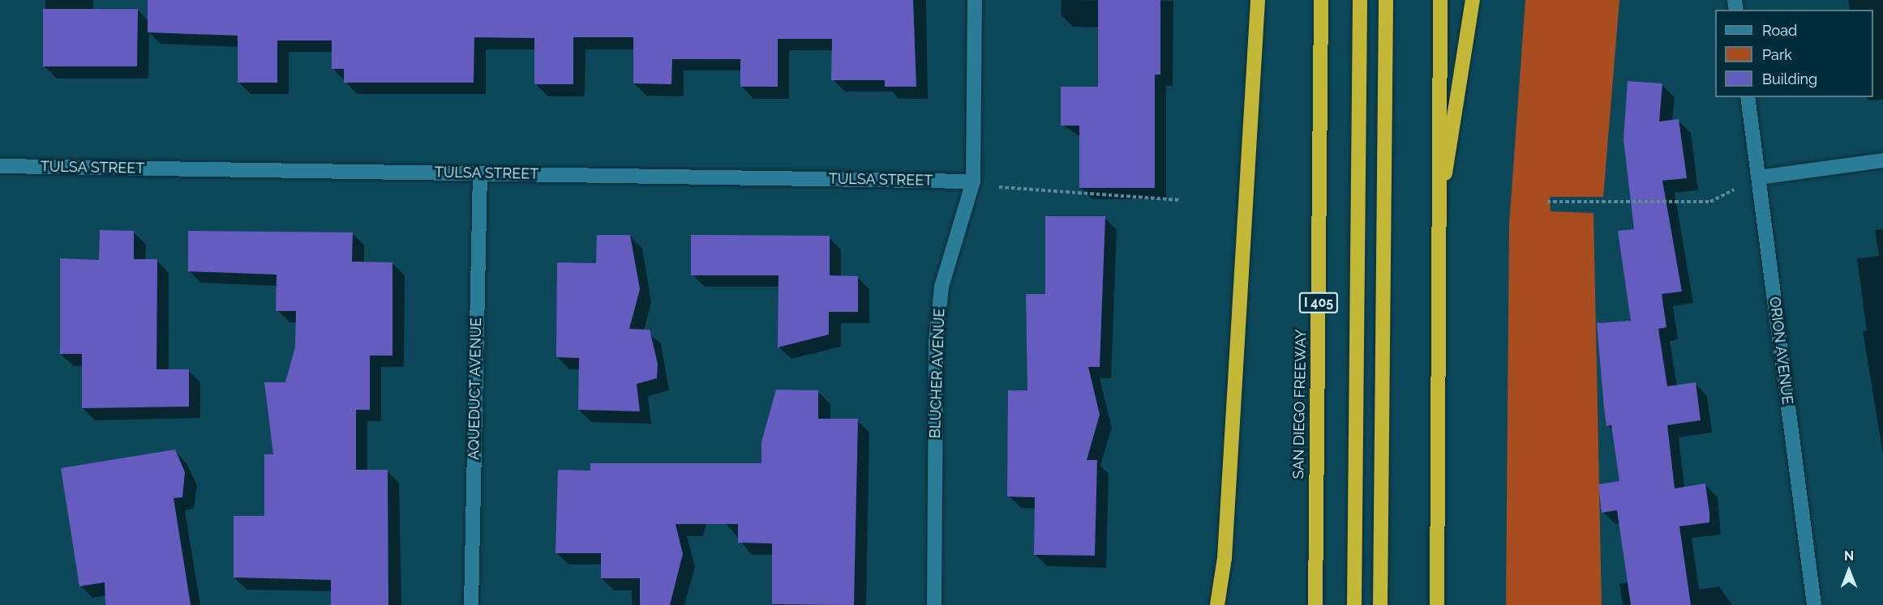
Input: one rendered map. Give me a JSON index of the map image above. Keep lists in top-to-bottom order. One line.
{"streets":{"highway":["I 405","SAN DIEGO FREEWAY"],"street":["TULSA STREET","ORION AVENUE","BLUCHER AVENUE","AQUEDUCT AVENUE"]},"crossings":[["TULSA STREET","BLUCHER AVENUE"],["TULSA STREET","AQUEDUCT AVENUE"]],"legend":["Road","Park","Building"],"north":"top"}
